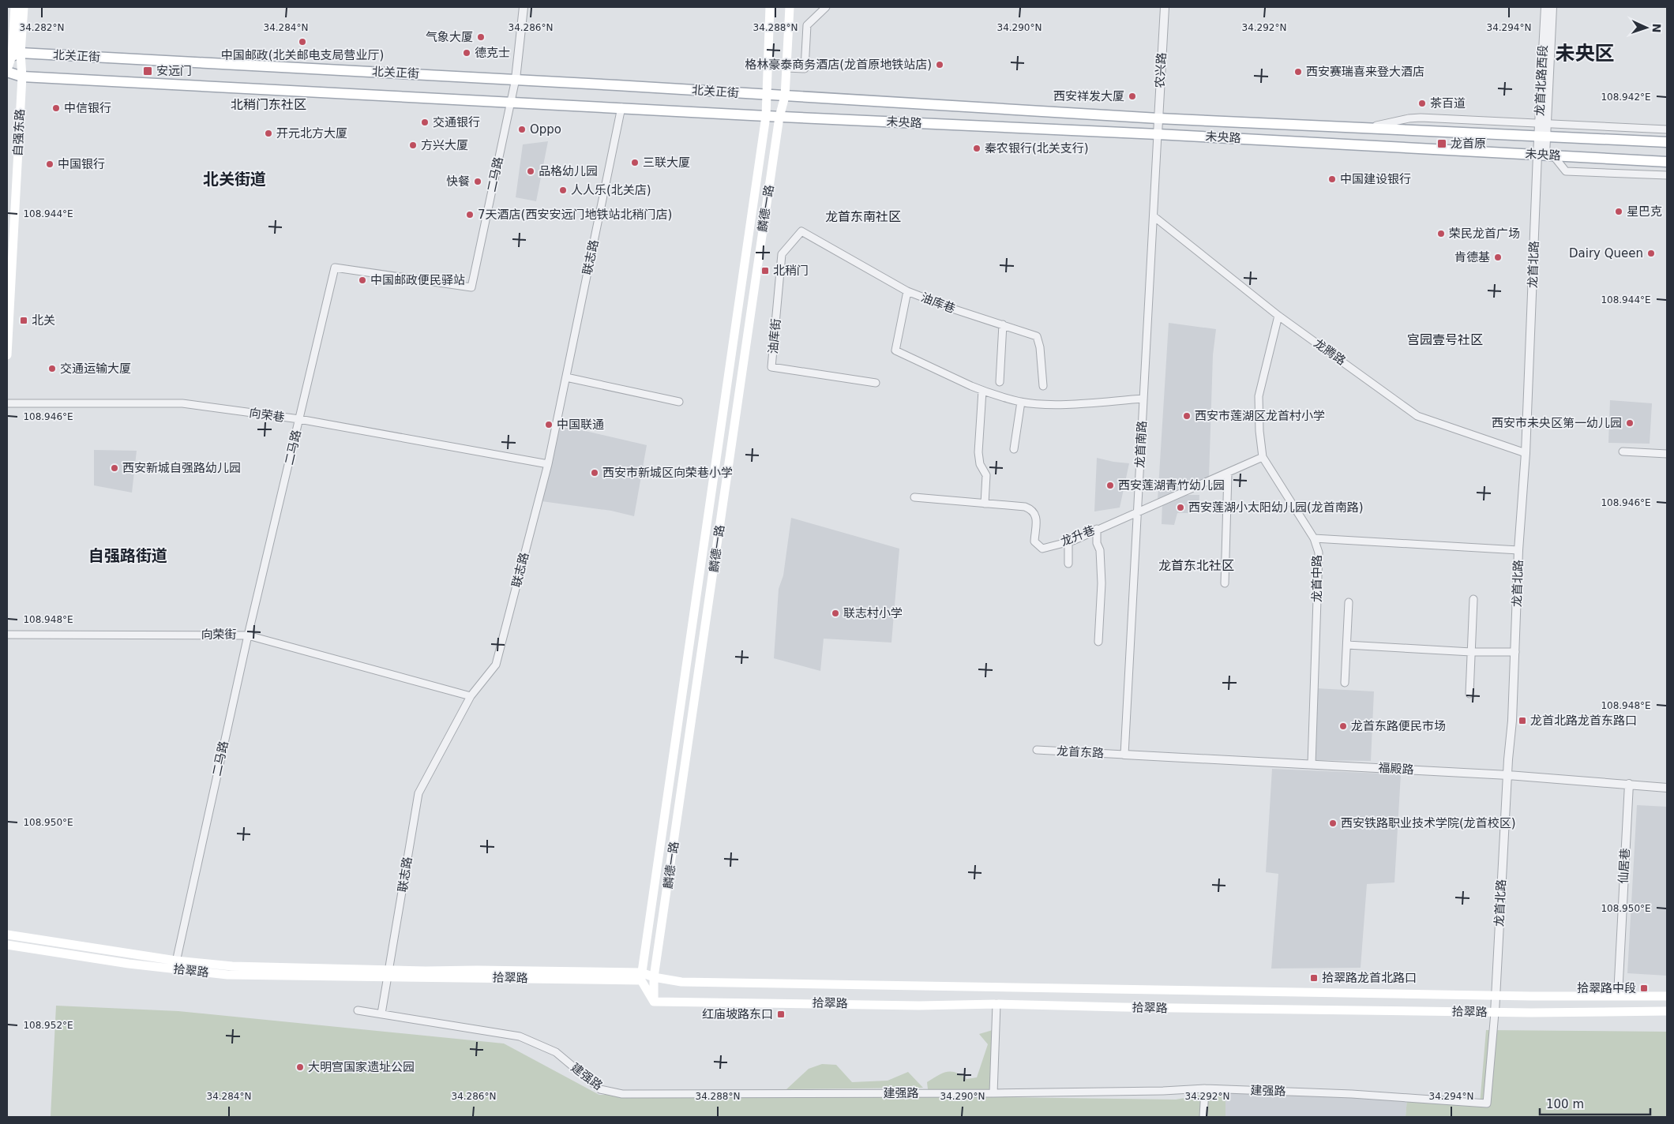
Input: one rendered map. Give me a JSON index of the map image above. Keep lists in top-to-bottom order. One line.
{"streets":{"main road":["北关正街","未央路","自强东路","麟德一路","拾翠路"],"street":["农兴路","龙首北路西段","二马路","联志路","龙首北路","油库巷","油库街","龙腾路","向荣巷","龙首南路","龙升巷","龙首中路","向荣街","龙首东路","福殿路","仙居巷","建强路"]},"crossings":[["北关正街","未央路"],["北关正街","自强东路"],["北关正街","二马路"],["北关正街","麟德一路"],["北关正街","联志路"],["农兴路","未央路"],["农兴路","龙首南路"],["龙首北路西段","未央路"],["龙首北路西段","龙首北路"],["未央路","麟德一路"],["未央路","龙首北路"],["未央路","龙首南路"],["二马路","向荣巷"],["二马路","向荣街"],["二马路","拾翠路"],["麟德一路","拾翠路"],["联志路","向荣巷"],["联志路","向荣街"],["联志路","拾翠路"],["联志路","建强路"],["龙首北路","龙腾路"],["龙首北路","福殿路"],["龙首北路","拾翠路"],["龙首北路","建强路"],["油库巷","油库街"],["龙腾路","龙首南路"],["龙腾路","龙首中路"],["龙首南路","龙升巷"],["龙首南路","龙首东路"],["龙首南路","福殿路"],["龙升巷","龙首中路"],["龙首中路","福殿路"],["龙首东路","福殿路"],["福殿路","仙居巷"],["仙居巷","拾翠路"],["拾翠路","建强路"]],"districts":["未央区","北稍门东社区","北关街道","龙首东南社区","宫园壹号社区","自强路街道","龙首东北社区"],"places":{"other":["气象大厦","中国邮政(北关邮电支局营业厅)","德克士","格林豪泰商务酒店(龙首原地铁站店)","西安赛瑞喜来登大酒店","西安祥发大厦","茶百道","中信银行","交通银行","Oppo","开元北方大厦","方兴大厦","秦农银行(北关支行)","三联大厦","中国银行","品格幼儿园","中国建设银行","快餐","人人乐(北关店)","星巴克","7天酒店(西安安远门地铁站北稍门店)","荣民龙首广场","Dairy Queen","肯德基","中国邮政便民驿站","交通运输大厦","西安市莲湖区龙首村小学","西安市未央区第一幼儿园","中国联通","西安新城自强路幼儿园","西安市新城区向荣巷小学","西安莲湖青竹幼儿园","西安莲湖小太阳幼儿园(龙首南路)","联志村小学","龙首东路便民市场","西安铁路职业技术学院(龙首校区)","大明宫国家遗址公园"],"transit":["安远门","龙首原","北稍门","北关","龙首北路龙首东路口","拾翠路龙首北路口","拾翠路中段","红庙坡路东口"]},"scale_bar":"100 m","north":"right","coordinates":["34.282°N","34.284°N","34.286°N","34.288°N","34.290°N","34.292°N","34.294°N","108.942°E","108.944°E","108.946°E","108.948°E","108.950°E","108.952°E"]}
